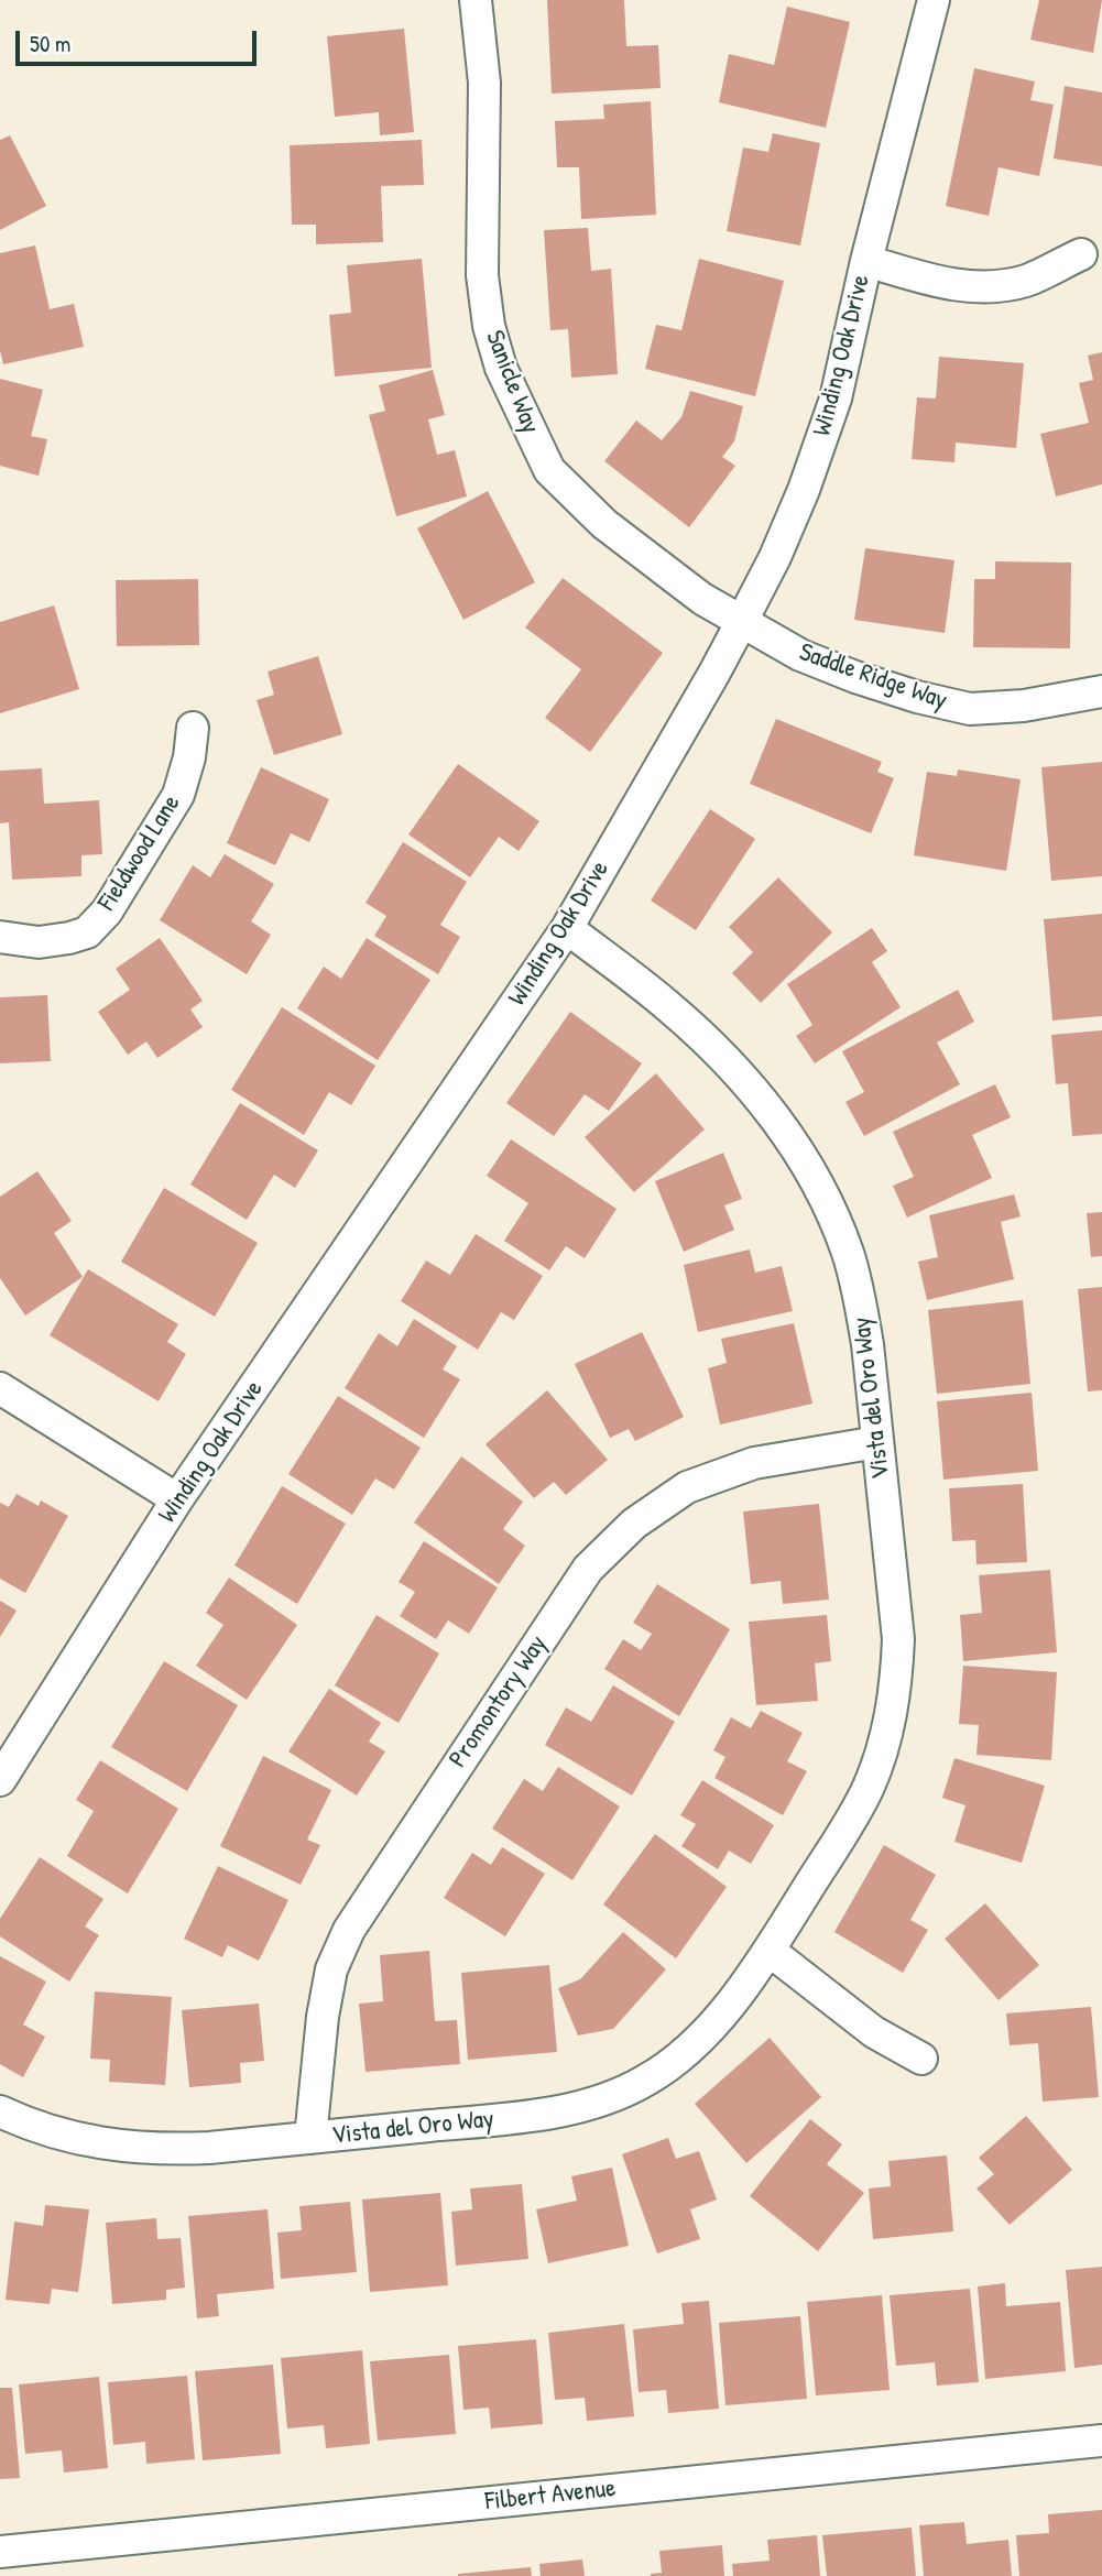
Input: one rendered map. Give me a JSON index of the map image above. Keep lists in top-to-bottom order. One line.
{"streets":{"street":["Winding Oak Drive","Sanicle Way","Saddle Ridge Way","Fieldwood Lane","Vista del Oro Way","Promontory Way","Filbert Avenue"]},"crossings":[["Winding Oak Drive","Sanicle Way"],["Winding Oak Drive","Saddle Ridge Way"],["Winding Oak Drive","Vista del Oro Way"],["Sanicle Way","Saddle Ridge Way"],["Vista del Oro Way","Promontory Way"]],"scale_bar":"50 m"}
